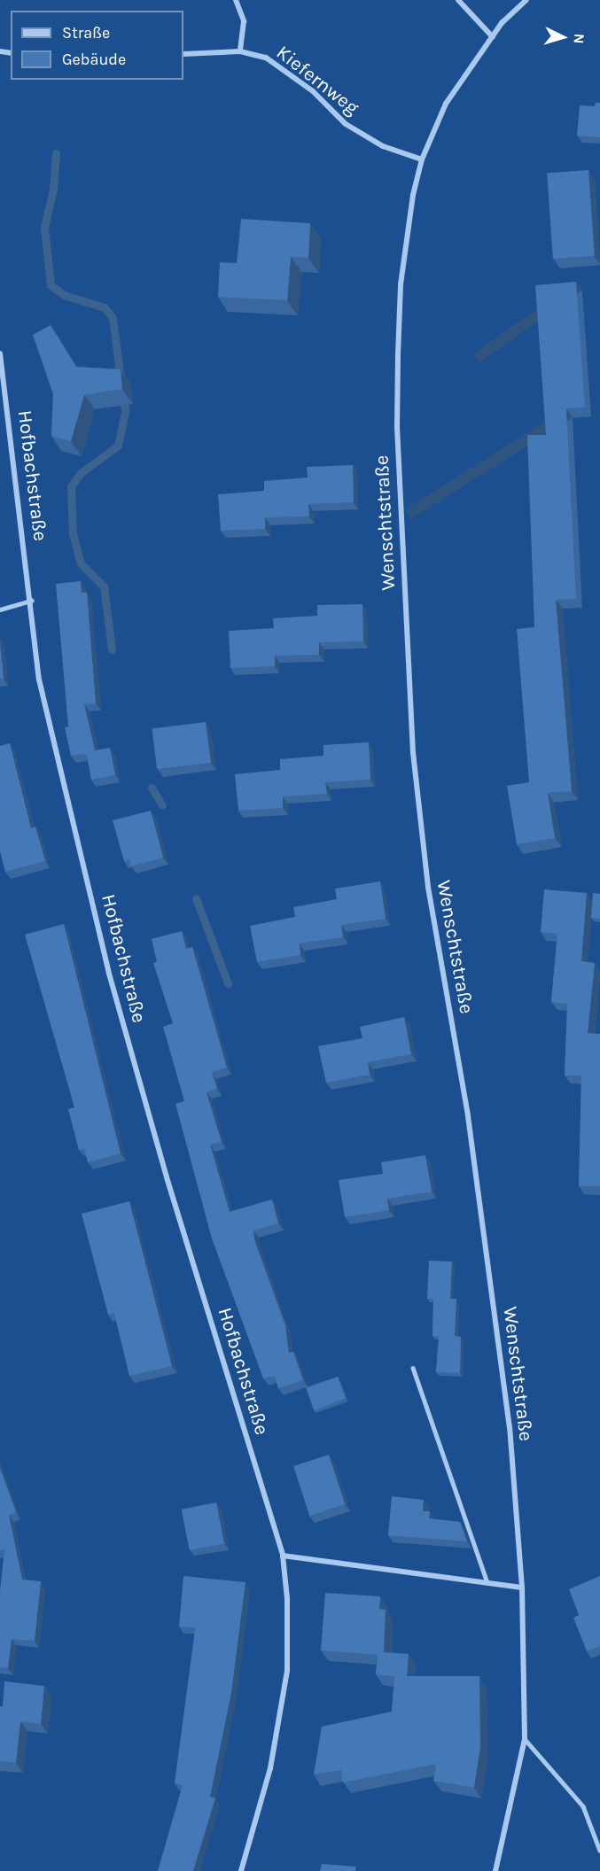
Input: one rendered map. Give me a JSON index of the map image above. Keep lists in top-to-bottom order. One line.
{"streets":{"street":["Kiefernweg","Hofbachstraße","Wenschtstraße"]},"crossings":[["Kiefernweg","Wenschtstraße"]],"legend":["Straße","Gebäude"],"north":"right"}
